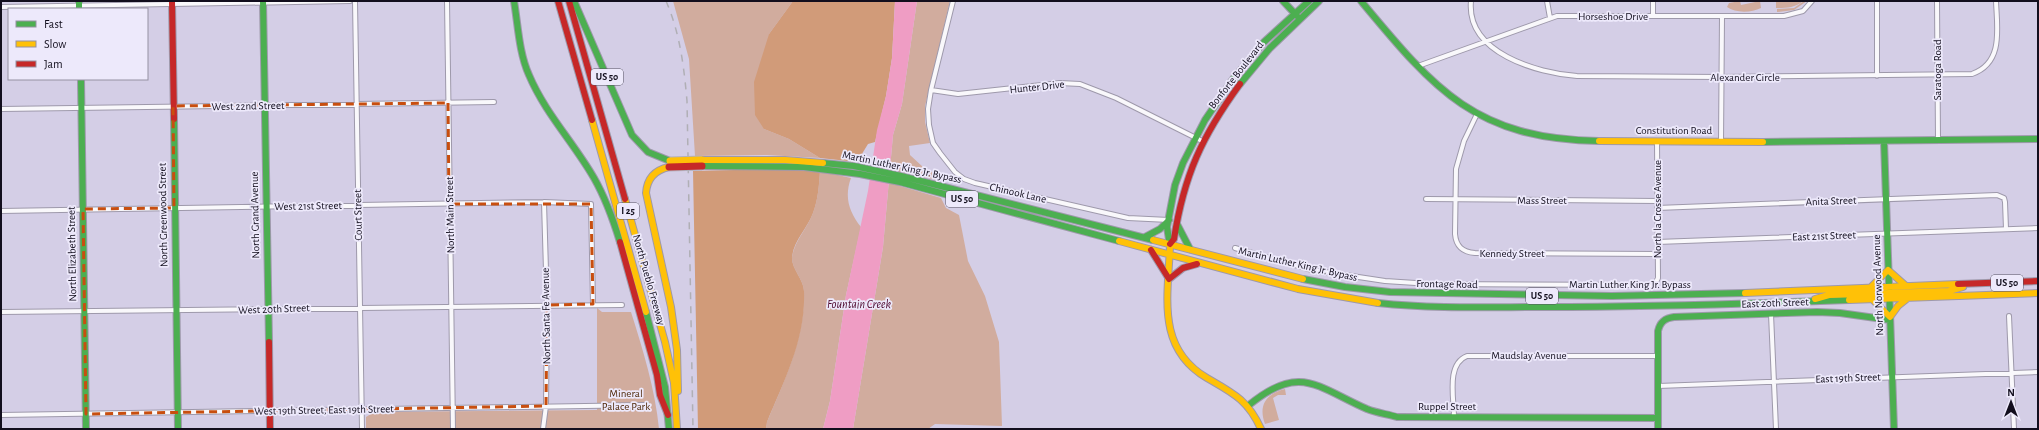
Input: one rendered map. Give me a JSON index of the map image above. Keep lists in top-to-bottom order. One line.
{"streets":{"main road":["Bonforte Boulevard","US 50","Constitution Road","Martin Luther King Jr. Bypass","I 25","North Greenwood Street","North Grand Avenue","North Elizabeth Street","North Pueblo Freeway","North Norwood Avenue","East 20th Street","Ruppel Street"],"street":["Horseshoe Drive","Saratoga Road","Alexander Circle","Hunter Drive","West 22nd Street","Chinook Lane","Mass Street","Anita Street","West 21st Street","North la Crosse Avenue","Court Street","North Main Street","East 21st Street","Kennedy Street","Frontage Road","West 20th Street","North Santa Fe Avenue","Maudslay Avenue","East 19th Street","West 19th Street; East 19th Street"]},"crossings":[["Horseshoe Drive","Alexander Circle"],["Horseshoe Drive","Constitution Road"],["Saratoga Road","Alexander Circle"],["Saratoga Road","Constitution Road"],["Bonforte Boulevard","Hunter Drive"],["Bonforte Boulevard","Martin Luther King Jr. Bypass"],["Bonforte Boulevard","Chinook Lane"],["Bonforte Boulevard","Ruppel Street"],["Hunter Drive","Chinook Lane"],["West 22nd Street","North Greenwood Street"],["West 22nd Street","North Grand Avenue"],["West 22nd Street","Court Street"],["West 22nd Street","North Main Street"],["West 22nd Street","North Elizabeth Street"],["Constitution Road","North la Crosse Avenue"],["Constitution Road","Kennedy Street"],["Constitution Road","North Norwood Avenue"],["Martin Luther King Jr. Bypass","North Norwood Avenue"],["Mass Street","North la Crosse Avenue"],["Mass Street","Kennedy Street"],["Anita Street","North la Crosse Avenue"],["Anita Street","East 21st Street"],["Anita Street","North Norwood Avenue"],["West 21st Street","North Greenwood Street"],["West 21st Street","North Grand Avenue"],["West 21st Street","Court Street"],["West 21st Street","North Main Street"],["West 21st Street","North Elizabeth Street"],["West 21st Street","North Santa Fe Avenue"],["North la Crosse Avenue","East 21st Street"],["North la Crosse Avenue","Kennedy Street"],["North la Crosse Avenue","Frontage Road"],["North Greenwood Street","West 20th Street"],["North Greenwood Street","West 19th Street; East 19th Street"],["North Grand Avenue","West 20th Street"],["North Grand Avenue","West 19th Street; East 19th Street"],["Court Street","West 20th Street"],["Court Street","West 19th Street; East 19th Street"],["North Main Street","West 20th Street"],["North Main Street","West 19th Street; East 19th Street"],["East 21st Street","North Norwood Avenue"],["North Elizabeth Street","West 20th Street"],["North Elizabeth Street","West 19th Street; East 19th Street"],["North Norwood Avenue","East 20th Street"],["North Norwood Avenue","East 19th Street"],["East 20th Street","Maudslay Avenue"],["West 20th Street","North Santa Fe Avenue"],["North Santa Fe Avenue","West 19th Street; East 19th Street"],["Maudslay Avenue","Ruppel Street"]],"water":["Fountain Creek"],"parks":["Mineral Palace Park"],"legend":["Fast","Slow","Jam"],"north":"top"}
